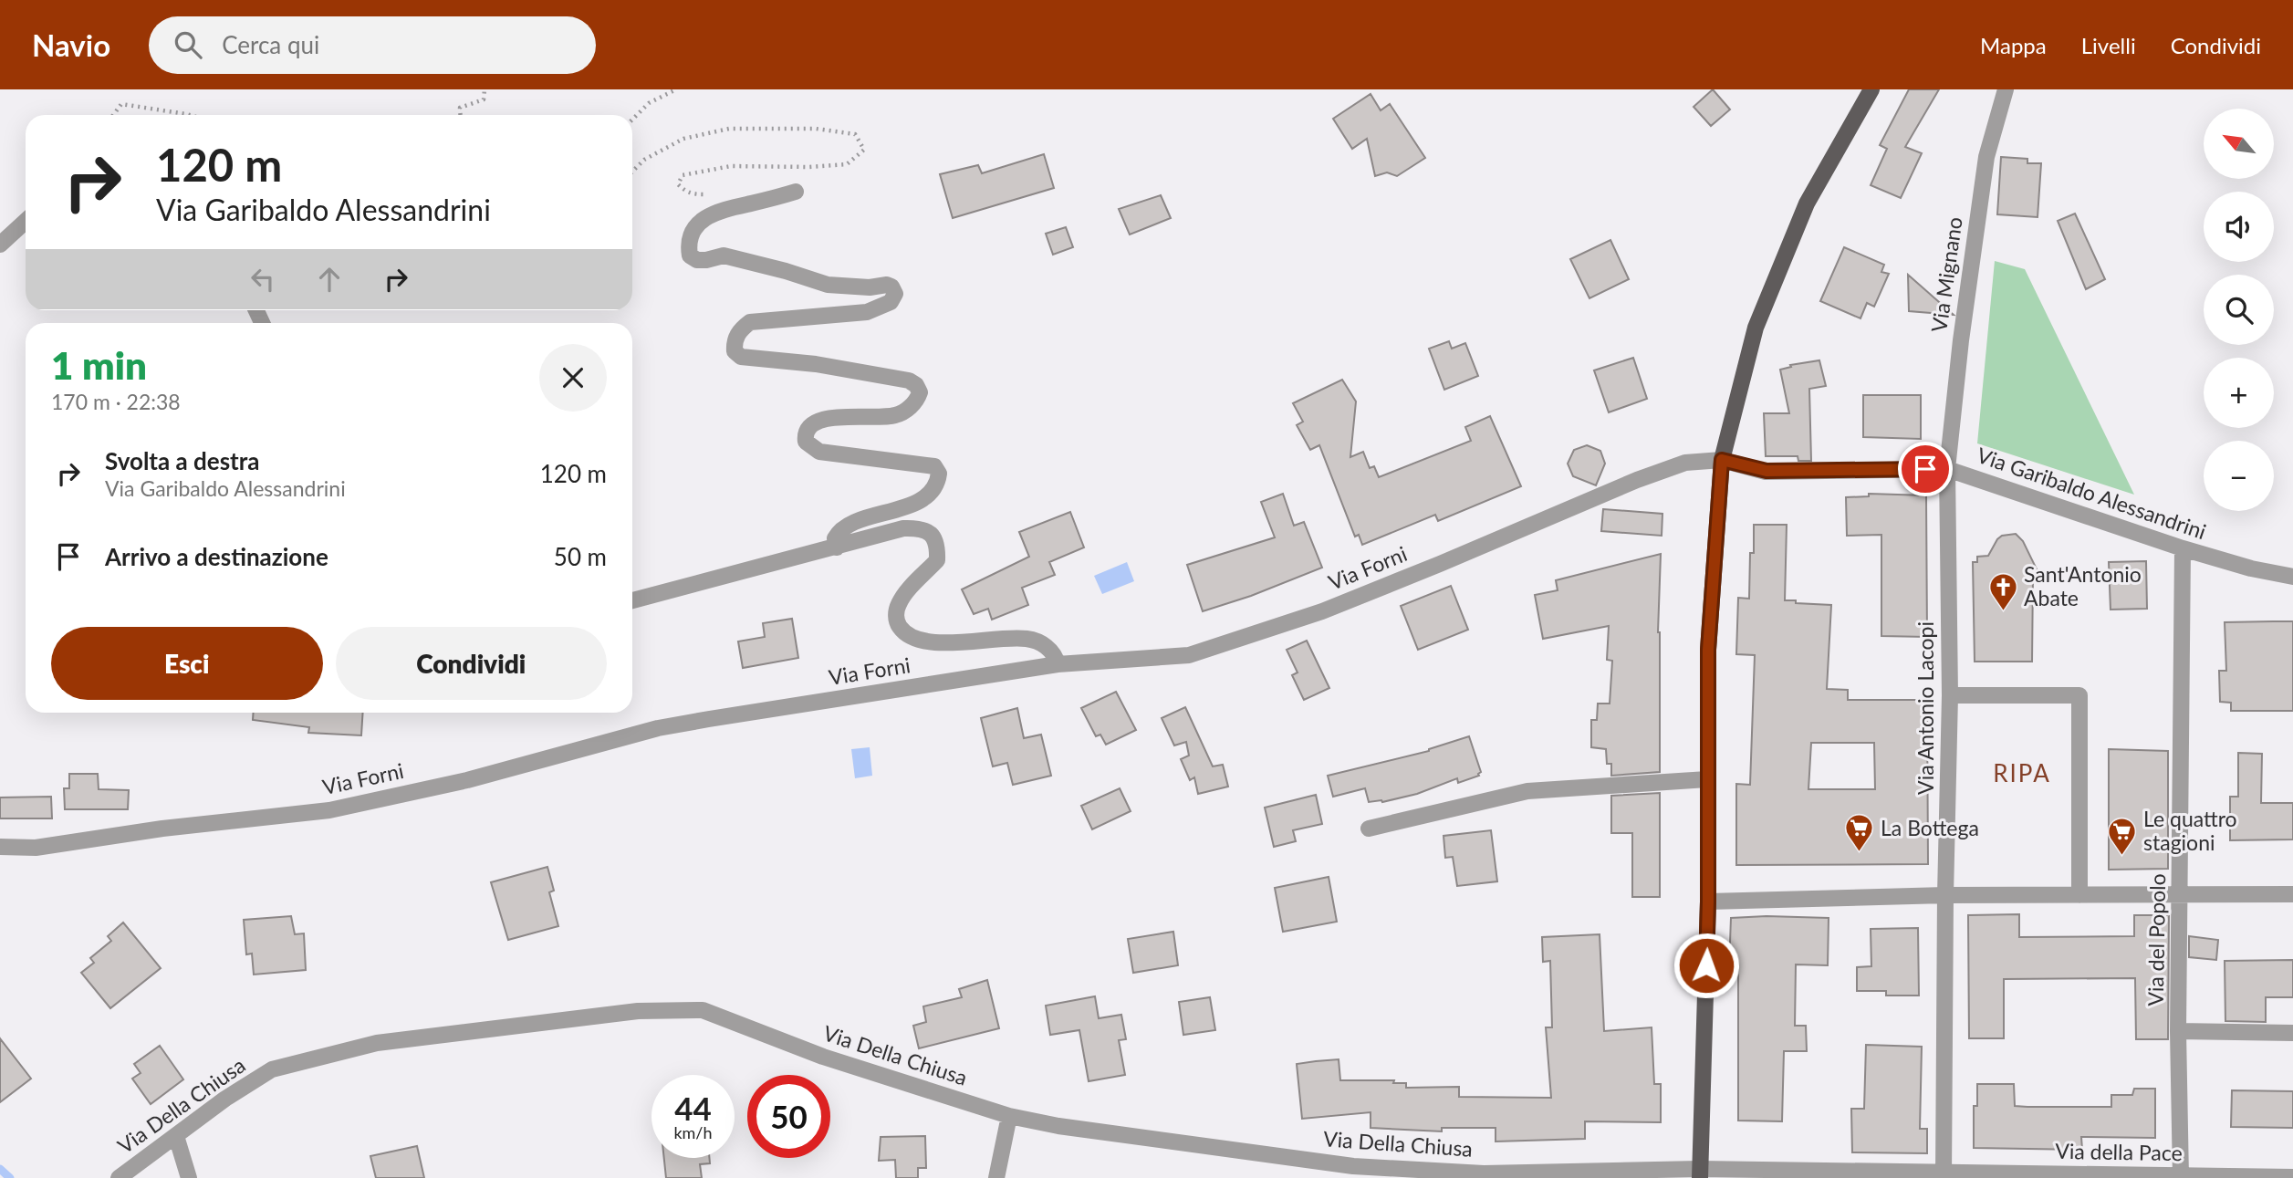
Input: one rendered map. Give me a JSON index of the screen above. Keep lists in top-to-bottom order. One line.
{"streets":{"street":["Via Mignano","Via Garibaldo Alessandrini","Via Forni","Via Antonio Lacopi","Via del Popolo","Via Della Chiusa","Via della Pace"]},"crossings":[["Via Mignano","Via Garibaldo Alessandrini"],["Via Mignano","Via Antonio Lacopi"],["Via Garibaldo Alessandrini","Via Forni"],["Via Garibaldo Alessandrini","Via Antonio Lacopi"],["Via Garibaldo Alessandrini","Via del Popolo"],["Via Antonio Lacopi","Via Della Chiusa"],["Via Antonio Lacopi","Via della Pace"],["Via del Popolo","Via della Pace"],["Via Della Chiusa","Via della Pace"]],"districts":["RIPA"],"places":{"church":["Sant'Antonio Abate"],"supermarket":["La Bottega","Le quattro stagioni"]},"north":"top left","page":{"header":"Navio","search":"Cerca qui","nav":["Mappa","Livelli","Condividi"],"map_buttons":["+","−"],"turn":["120 m","Via Garibaldo Alessandrini"],"heading":["1 min","170 m · 22:38"],"list":[{"name":"Svolta a destra","note":"Via Garibaldo Alessandrini","value":"120 m"},{"name":"Arrivo a destinazione","value":"50 m"}],"buttons":["Esci","Condividi"],"speed":"44 km/h","limit":"50"}}
